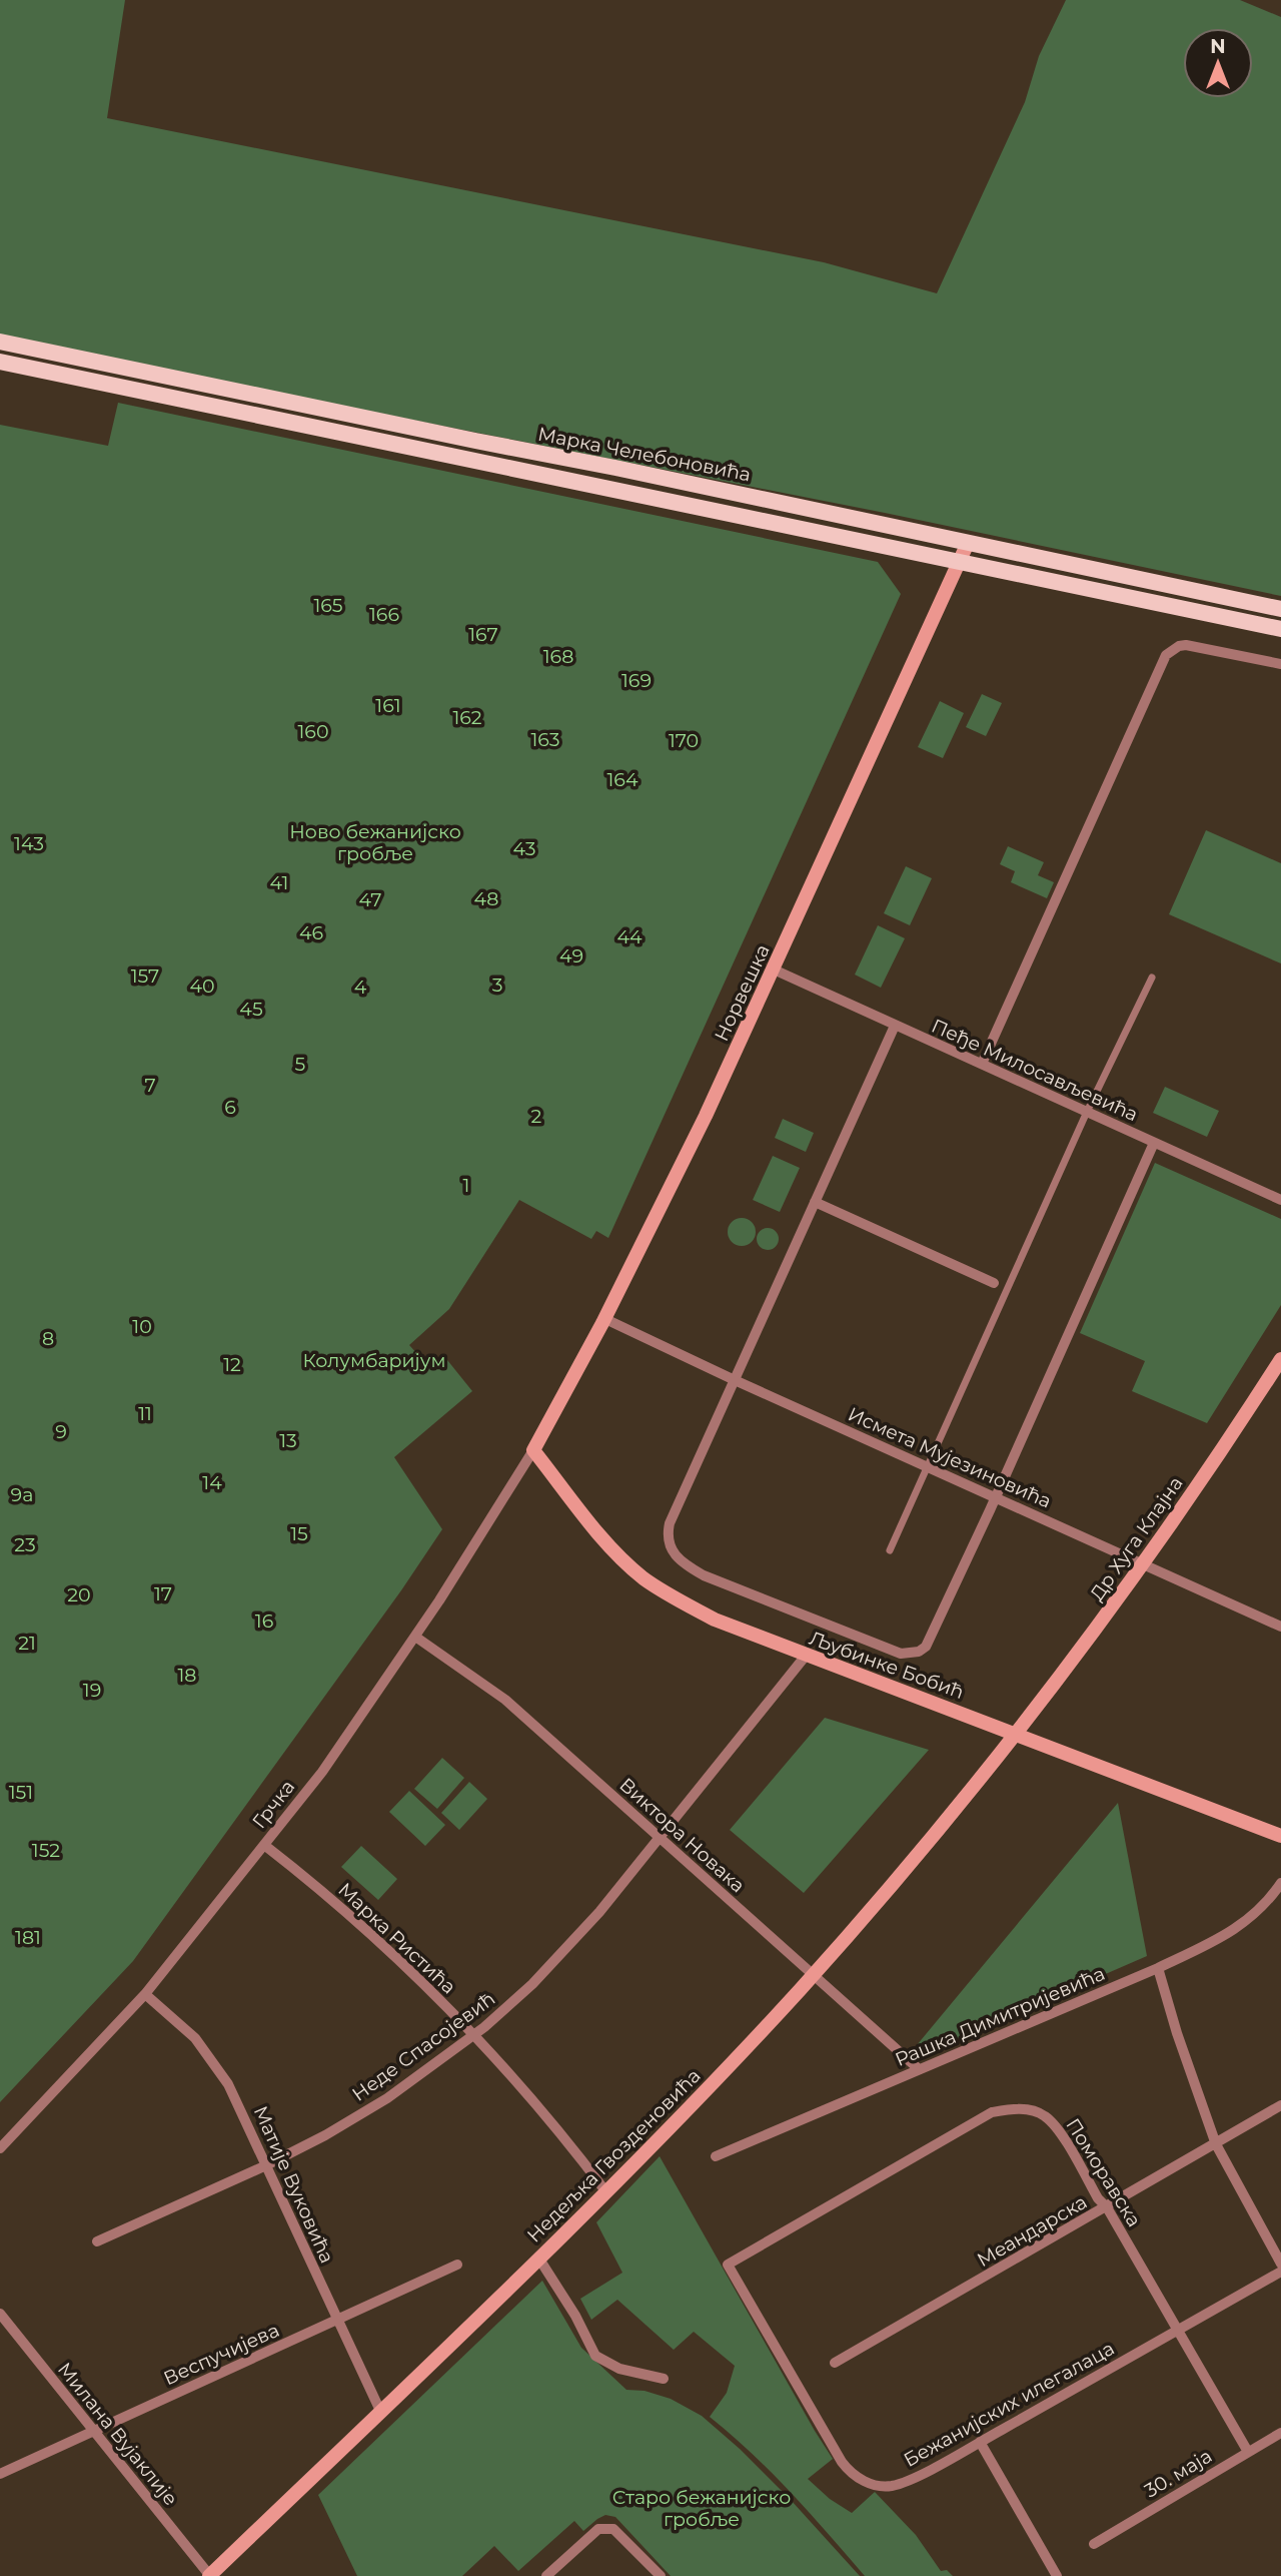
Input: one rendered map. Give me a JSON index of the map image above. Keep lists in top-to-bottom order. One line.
{"streets":{"main road":["Марка Челебоновића","Норвешка","Др Хуга Клајна","Љубинке Бобић","Недељка Гвозденовића"],"street":["Пеђе Милосављевића","Исмета Мујезиновића","Грчка","Виктора Новака","Марка Ристића","Рашка Димитријевића","Неде Спасојевић","Поморавска","Матије Вуковића","Меандарска","Веспучијева","Бежанијских илегалаца","Милана Вујаклије","30. маја"]},"crossings":[["Марка Челебоновића","Норвешка"],["Норвешка","Пеђе Милосављевића"],["Норвешка","Исмета Мујезиновића"],["Норвешка","Љубинке Бобић"],["Норвешка","Грчка"],["Исмета Мујезиновића","Др Хуга Клајна"],["Др Хуга Клајна","Љубинке Бобић"],["Др Хуга Клајна","Недељка Гвозденовића"],["Љубинке Бобић","Грчка"],["Љубинке Бобић","Неде Спасојевић"],["Љубинке Бобић","Недељка Гвозденовића"],["Грчка","Виктора Новака"],["Грчка","Марка Ристића"],["Грчка","Матије Вуковића"],["Виктора Новака","Рашка Димитријевића"],["Виктора Новака","Неде Спасојевић"],["Виктора Новака","Недељка Гвозденовића"],["Марка Ристића","Неде Спасојевић"],["Марка Ристића","Недељка Гвозденовића"],["Неде Спасојевић","Матије Вуковића"],["Недељка Гвозденовића","Матије Вуковића"],["Недељка Гвозденовића","Милана Вујаклије"],["Поморавска","Меандарска"],["Поморавска","Бежанијских илегалаца"],["Поморавска","30. маја"],["Матије Вуковића","Веспучијева"],["Веспучијева","Милана Вујаклије"]],"parks":["165","166","167","168","169","161","162","160","163","170","164","Ново бежанијско гробље","143","43","41","48","47","46","44","49","157","3","40","4","45","5","7","6","2","1","10","8","Колумбаријум","12","11","9","13","14","9a","15","23","17","20","16","21","18","19","151","152","181","Старо бежанијско гробље"],"north":"top"}
